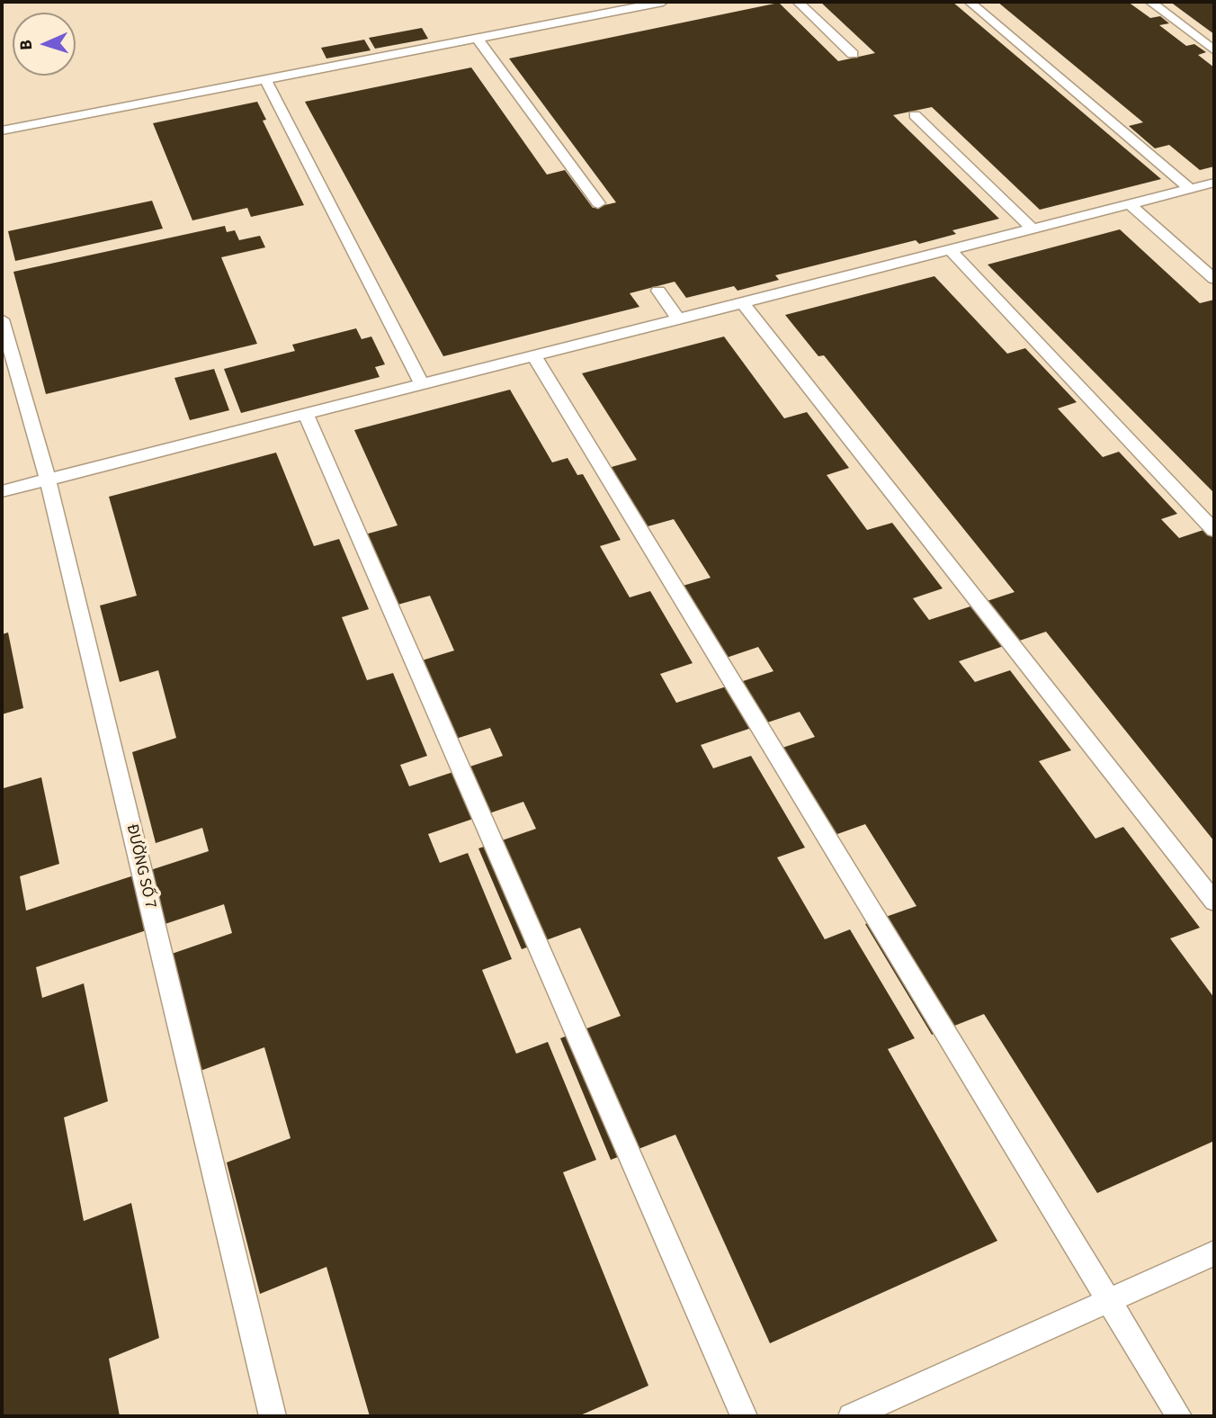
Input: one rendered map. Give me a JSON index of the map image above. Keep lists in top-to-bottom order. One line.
{"streets":{"lane":["ĐƯỜNG SỐ 7"]},"north":"left"}
